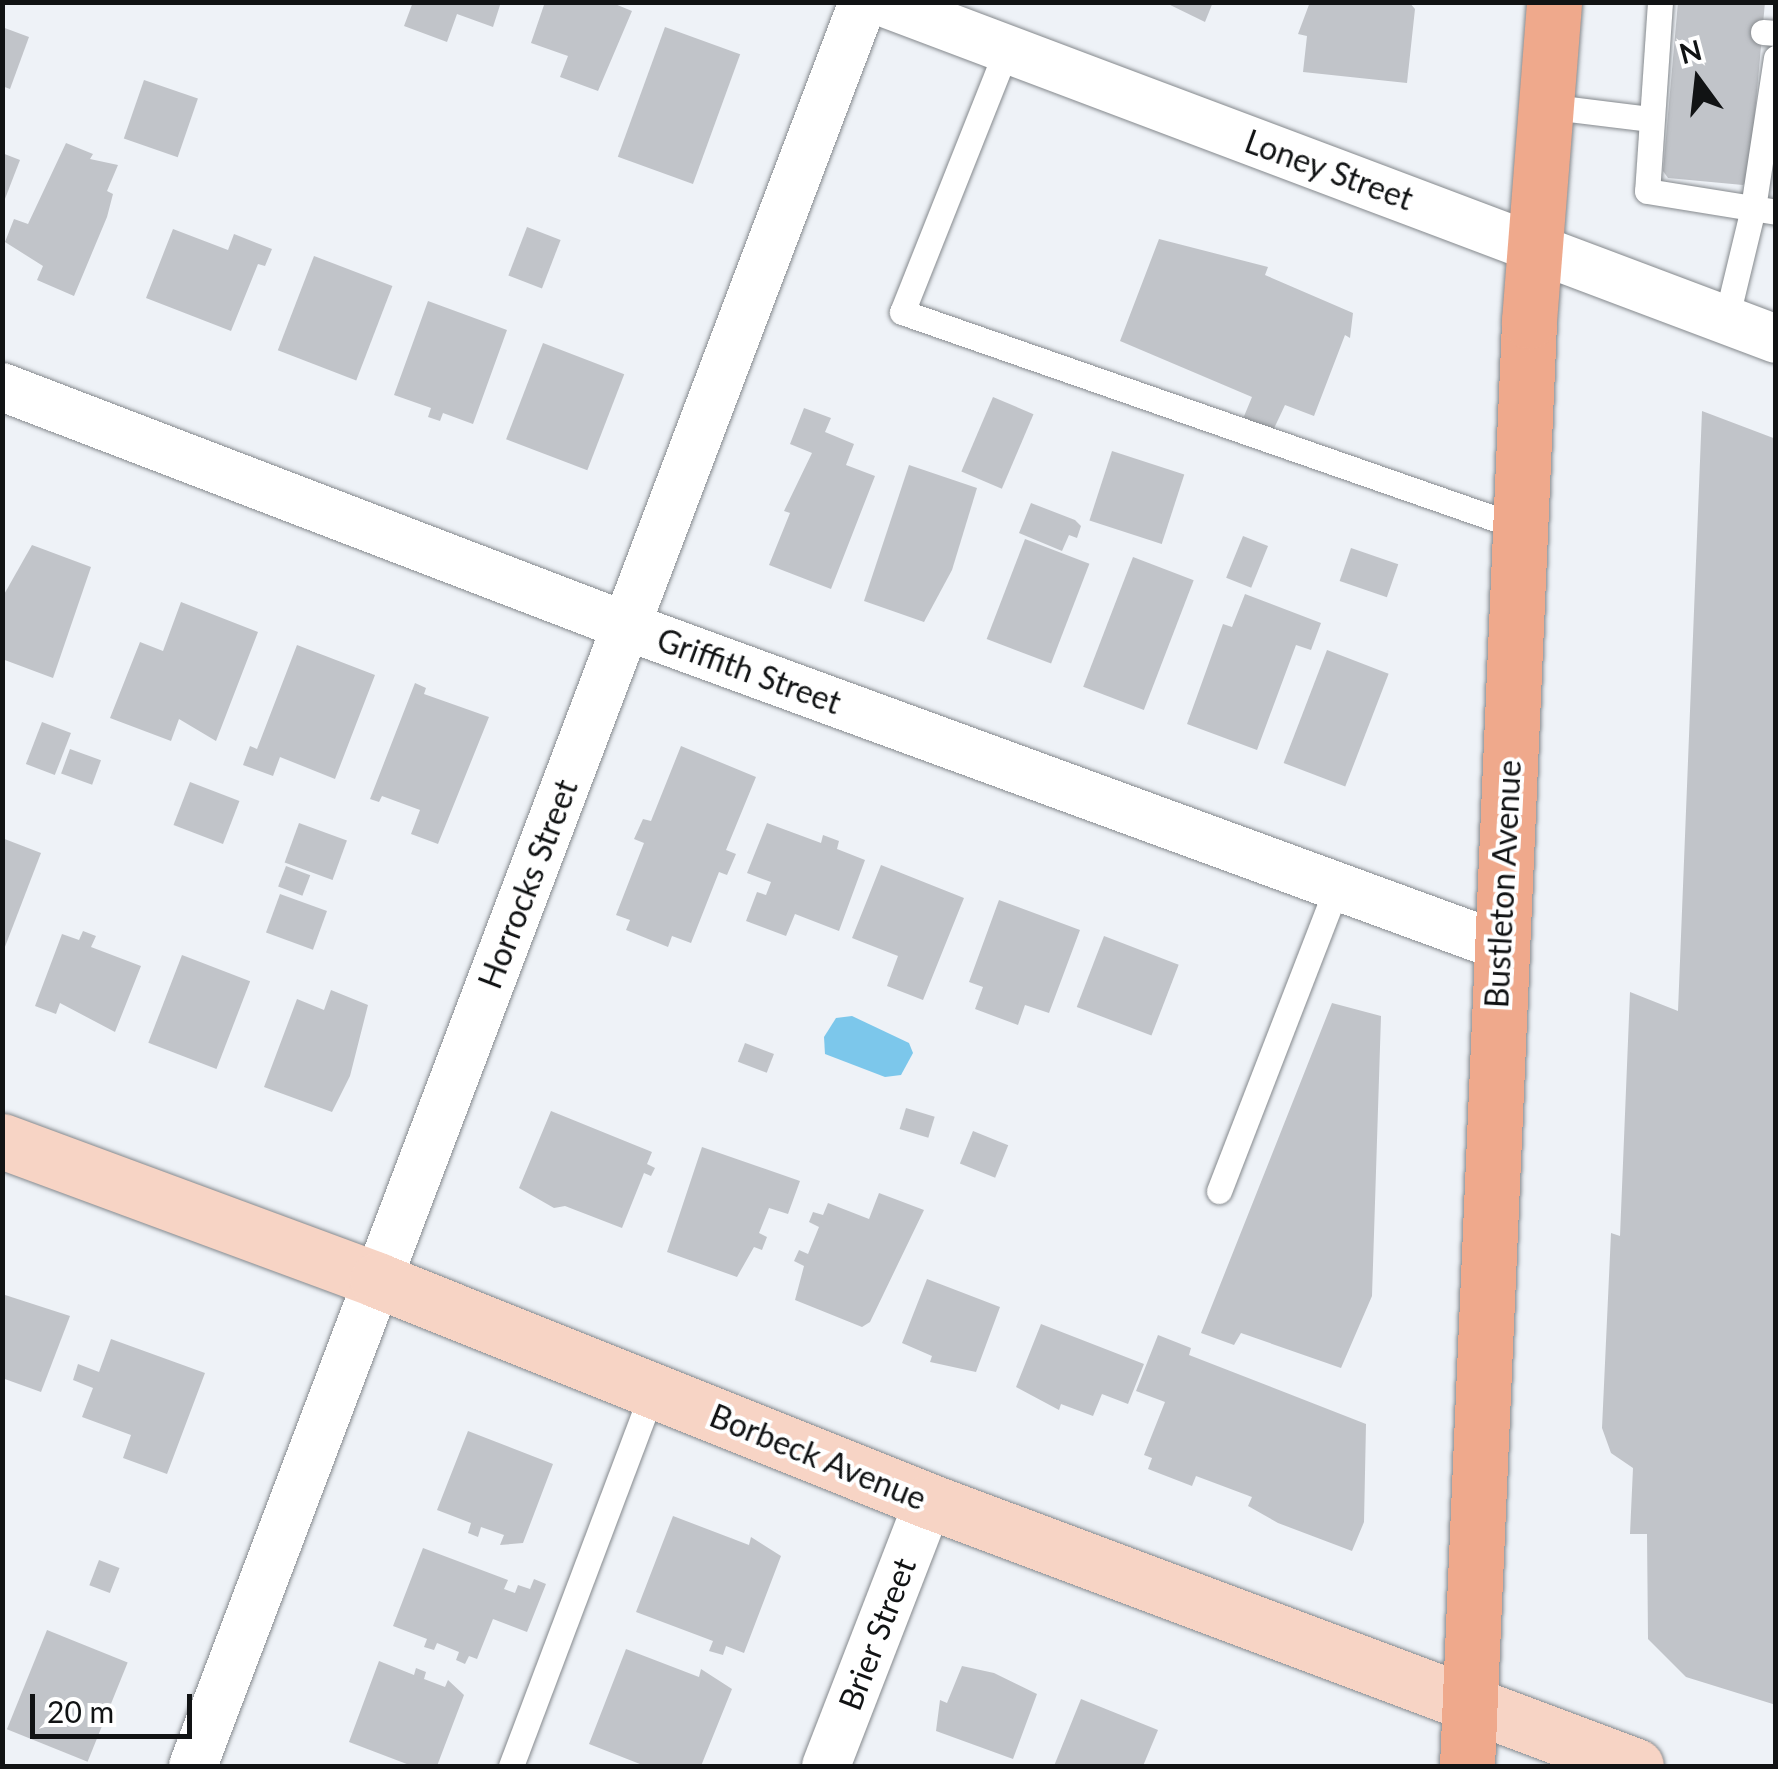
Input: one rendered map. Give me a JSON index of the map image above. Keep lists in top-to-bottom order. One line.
{"streets":{"main road":["Bustleton Avenue"],"street":["Loney Street","Griffith Street","Horrocks Street","Borbeck Avenue","Brier Street"]},"crossings":[["Loney Street","Bustleton Avenue"],["Griffith Street","Horrocks Street"],["Griffith Street","Bustleton Avenue"],["Horrocks Street","Borbeck Avenue"],["Bustleton Avenue","Borbeck Avenue"],["Borbeck Avenue","Brier Street"]],"scale_bar":"20 m","north":"top"}
